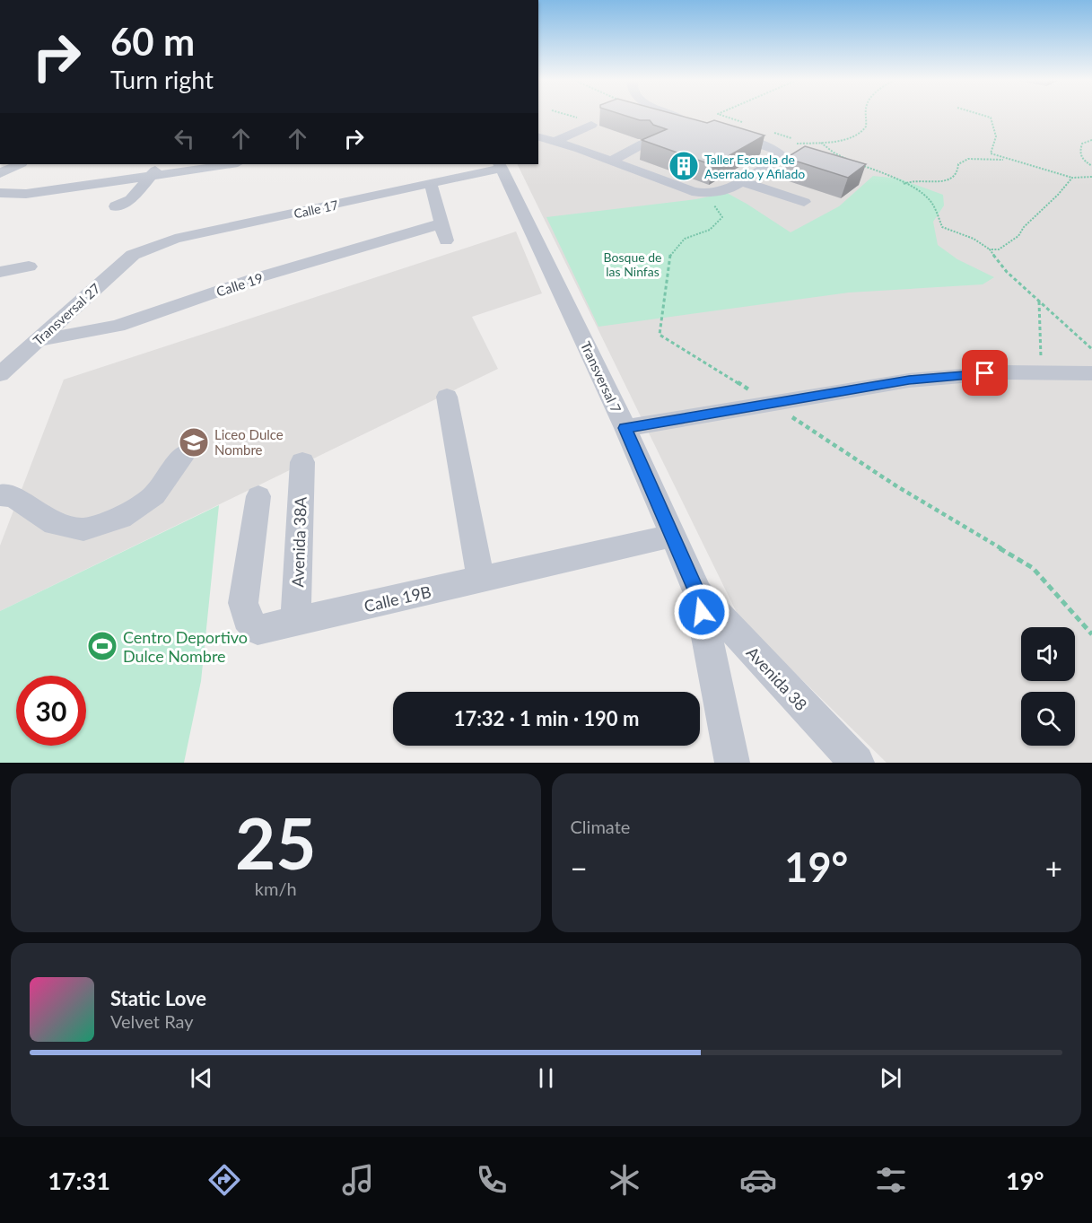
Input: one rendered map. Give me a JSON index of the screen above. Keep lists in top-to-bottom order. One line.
{"streets":{"street":["Calle 17","Calle 19","Transversal 27","Transversal 7","Avenida 38A","Calle 19B","Avenida 38"]},"crossings":[["Calle 17","Calle 19"],["Calle 17","Transversal 27"],["Calle 17","Transversal 7"],["Calle 19","Transversal 27"],["Transversal 7","Calle 19B"],["Transversal 7","Avenida 38"],["Avenida 38A","Calle 19B"]],"parks":["Bosque de las Ninfas"],"places":{"building":["Taller Escuela de Aserrado y Afilado"],"school or university":["Liceo Dulce Nombre"],"sports":["Centro Deportivo Dulce Nombre"]},"page":{"turn":["60 m","Turn right"],"limit":"30","trip":"17:32 · 1 min · 190 m","tile":[["25","km/h"],"Climate"],"heat":["−","19°","+"],"song":["Static Love","Velvet Ray"],"tabs":["17:31","19°"]}}
